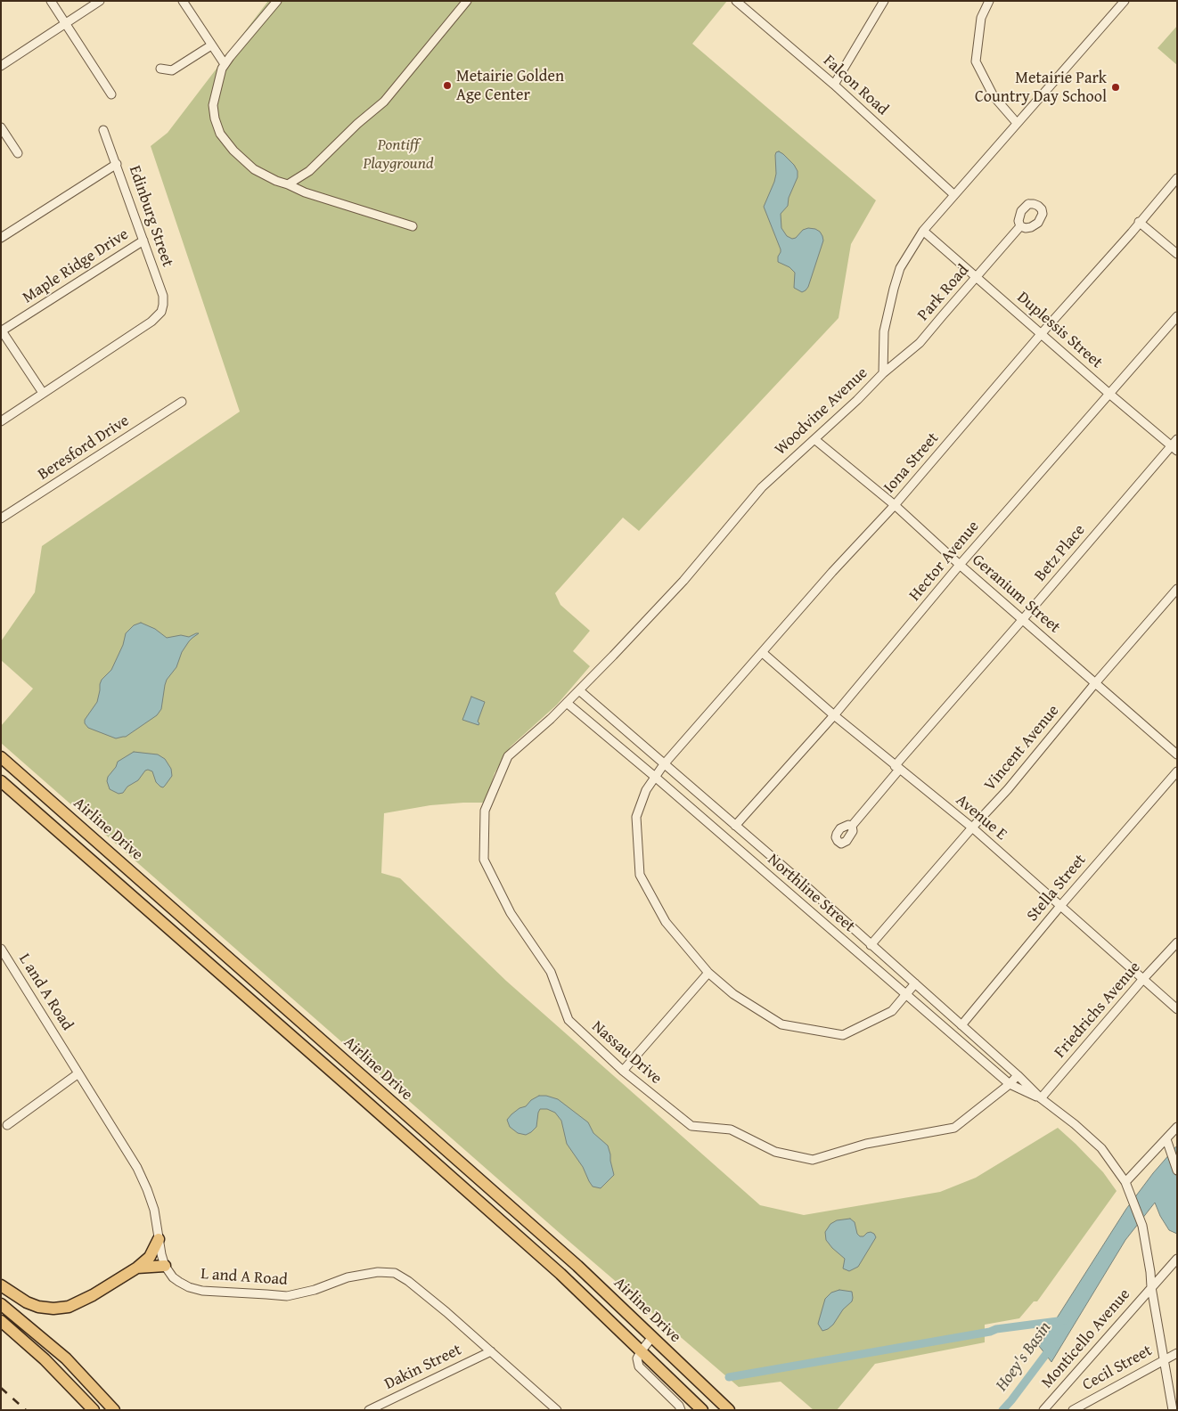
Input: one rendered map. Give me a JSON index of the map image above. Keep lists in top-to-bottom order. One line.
{"streets":{"highway":["Airline Drive"],"street":["Falcon Road","Edinburg Street","Maple Ridge Drive","Park Road","Duplessis Street","Woodvine Avenue","Beresford Drive","Iona Street","Betz Place","Hector Avenue","Geranium Street","Vincent Avenue","Avenue E","Stella Street","Northline Street","L and A Road","Friedrichs Avenue","Nassau Drive","Monticello Avenue","Dakin Street","Cecil Street"]},"crossings":[["Falcon Road","Woodvine Avenue"],["Edinburg Street","Maple Ridge Drive"],["Park Road","Duplessis Street"],["Park Road","Woodvine Avenue"],["Duplessis Street","Woodvine Avenue"],["Duplessis Street","Iona Street"],["Duplessis Street","Betz Place"],["Duplessis Street","Hector Avenue"],["Woodvine Avenue","Geranium Street"],["Woodvine Avenue","Northline Street"],["Woodvine Avenue","Nassau Drive"],["Iona Street","Geranium Street"],["Iona Street","Avenue E"],["Iona Street","Northline Street"],["Betz Place","Geranium Street"],["Betz Place","Avenue E"],["Hector Avenue","Geranium Street"],["Hector Avenue","Avenue E"],["Hector Avenue","Northline Street"],["Geranium Street","Vincent Avenue"],["Vincent Avenue","Avenue E"],["Vincent Avenue","Northline Street"],["Avenue E","Stella Street"],["Avenue E","Friedrichs Avenue"],["Stella Street","Northline Street"],["Northline Street","Friedrichs Avenue"],["Northline Street","Nassau Drive"],["Northline Street","Monticello Avenue"],["Northline Street","Cecil Street"],["L and A Road","Dakin Street"]],"water":["Hoey's Basin"],"parks":["Pontiff Playground"],"places":["Metairie Golden Age Center","Metairie Park Country Day School"]}
